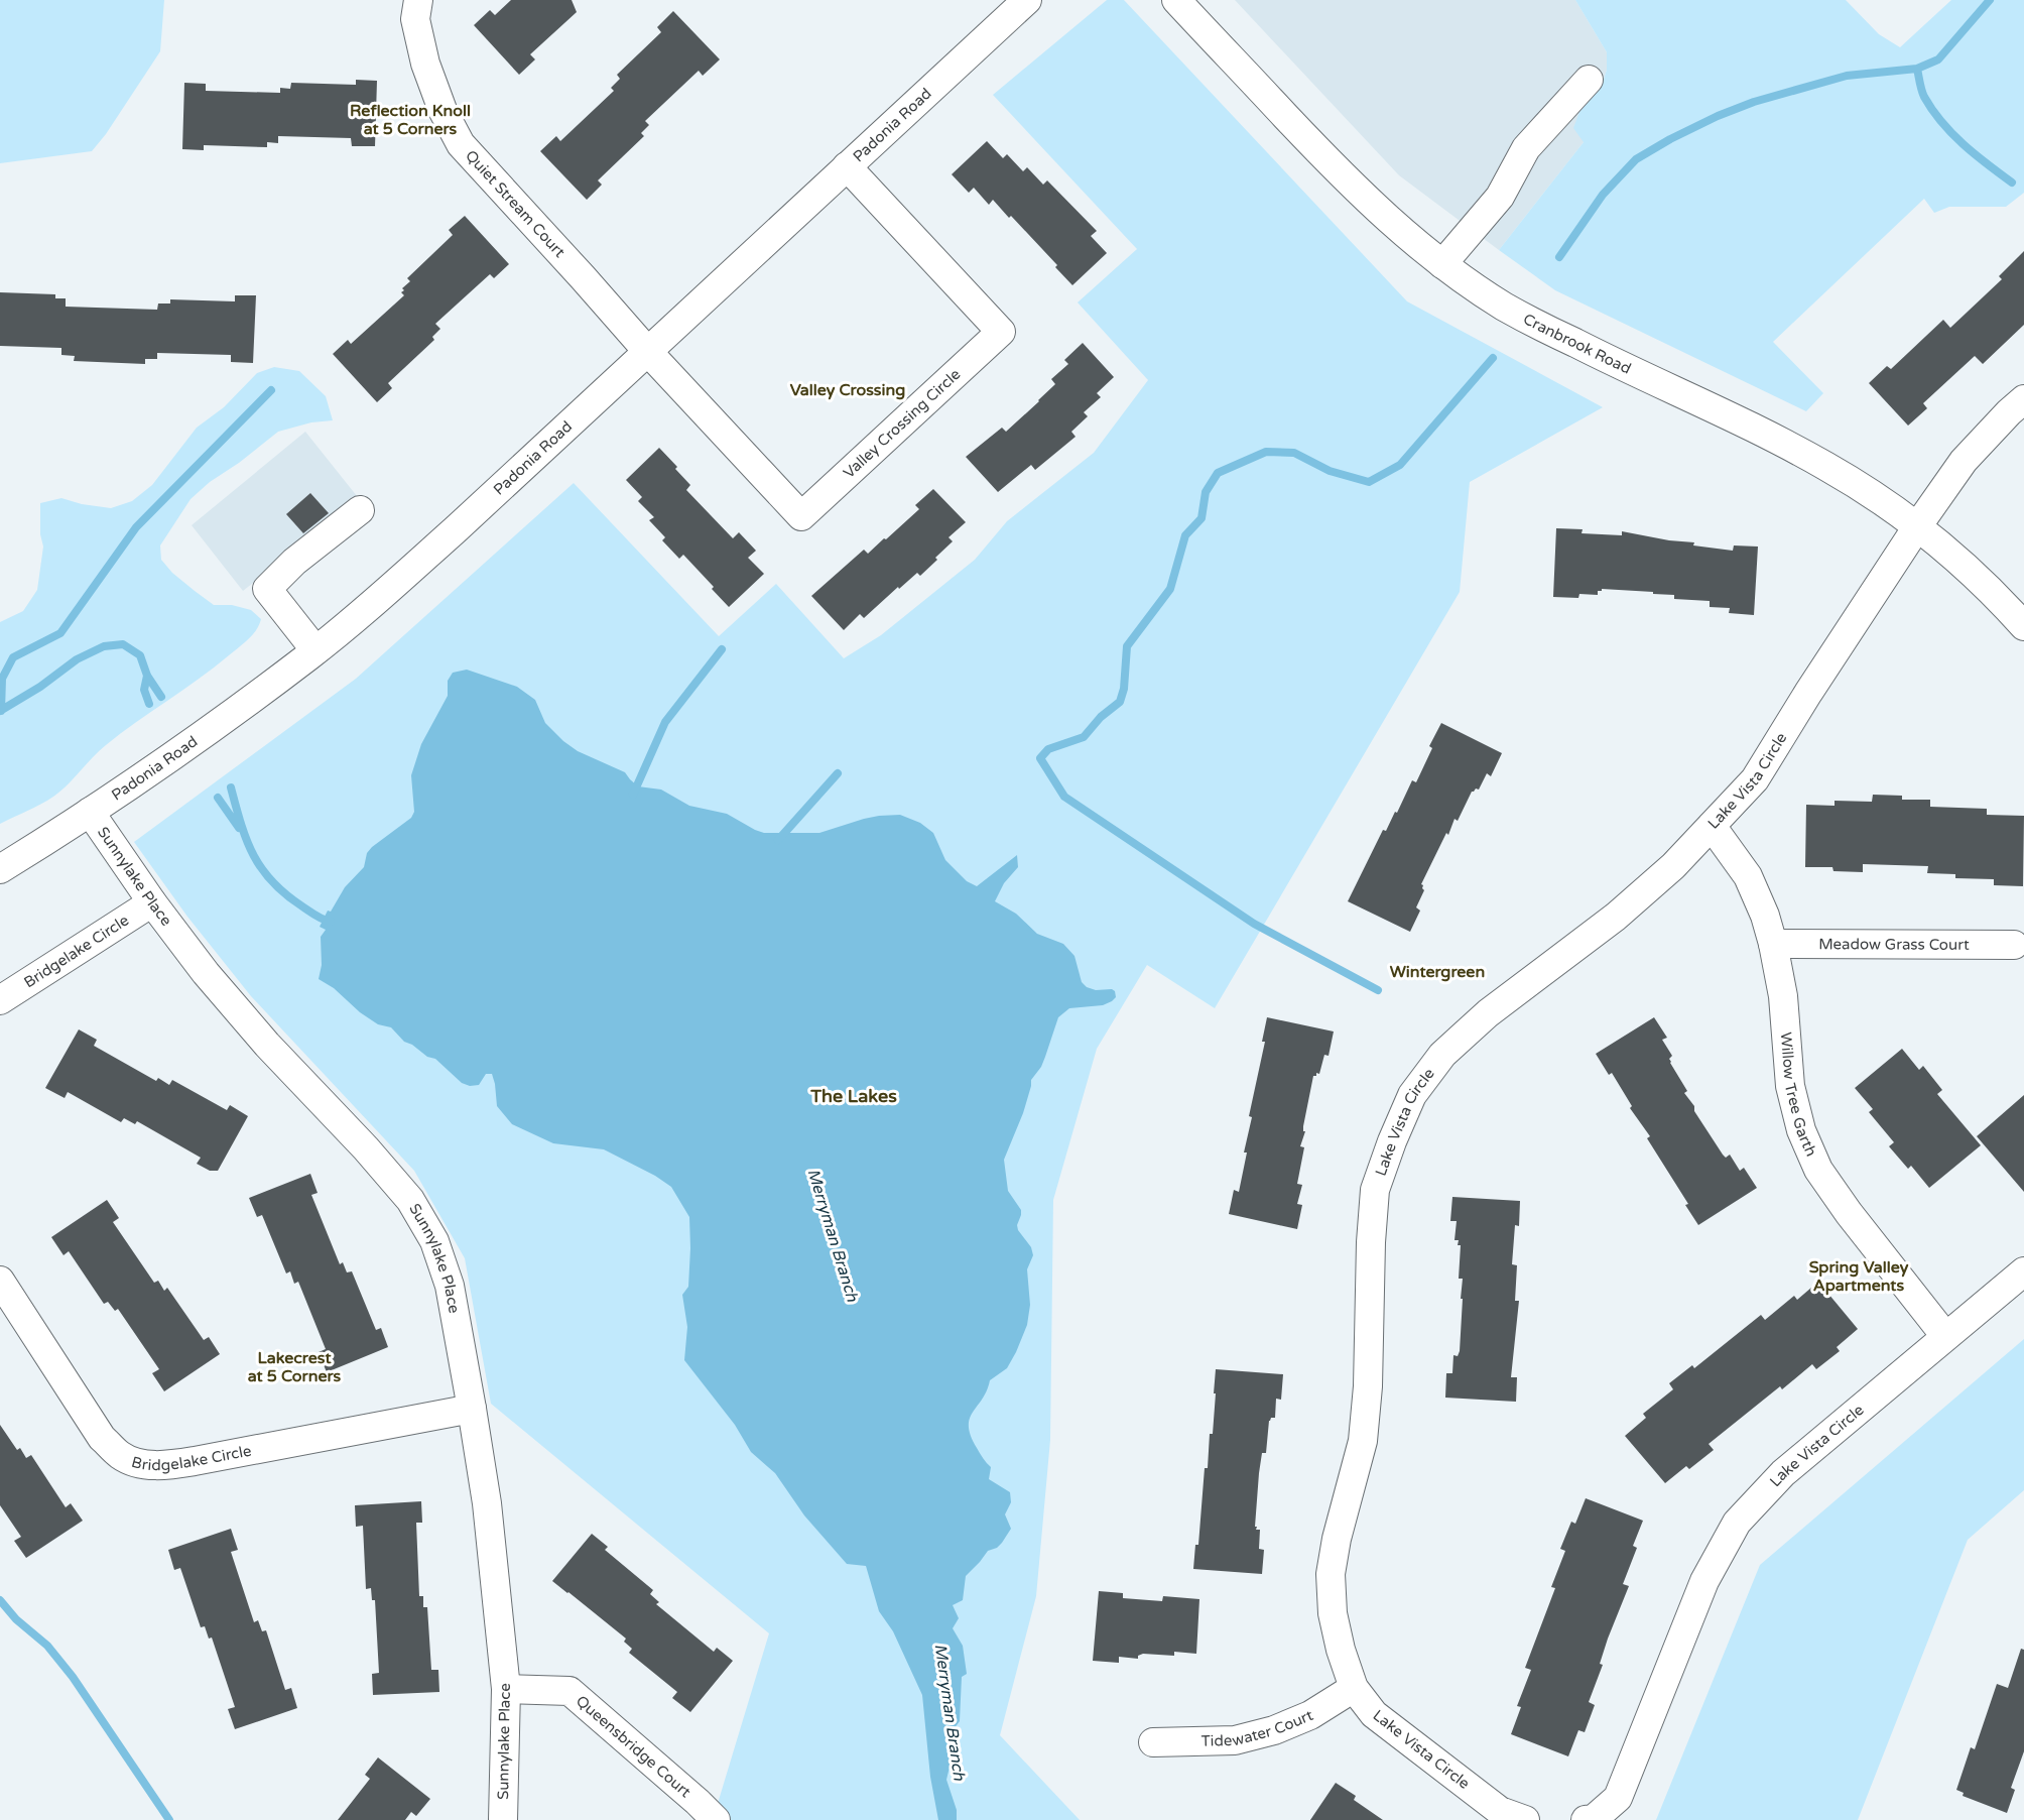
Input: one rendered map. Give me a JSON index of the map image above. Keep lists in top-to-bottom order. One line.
{"streets":{"street":["Padonia Road","Quiet Stream Court","Cranbrook Road","Valley Crossing Circle","Lake Vista Circle","Sunnylake Place","Meadow Grass Court","Bridgelake Circle","Willow Tree Garth","Tidewater Court","Queensbridge Court"]},"crossings":[["Padonia Road","Quiet Stream Court"],["Padonia Road","Valley Crossing Circle"],["Padonia Road","Sunnylake Place"],["Quiet Stream Court","Valley Crossing Circle"],["Cranbrook Road","Lake Vista Circle"],["Lake Vista Circle","Willow Tree Garth"],["Lake Vista Circle","Tidewater Court"],["Sunnylake Place","Bridgelake Circle"],["Sunnylake Place","Queensbridge Court"],["Meadow Grass Court","Willow Tree Garth"]],"districts":["Reflection Knoll at 5 Corners","Valley Crossing","Wintergreen","The Lakes","Spring Valley Apartments","Lakecrest at 5 Corners"],"water":["Merryman Branch"]}
